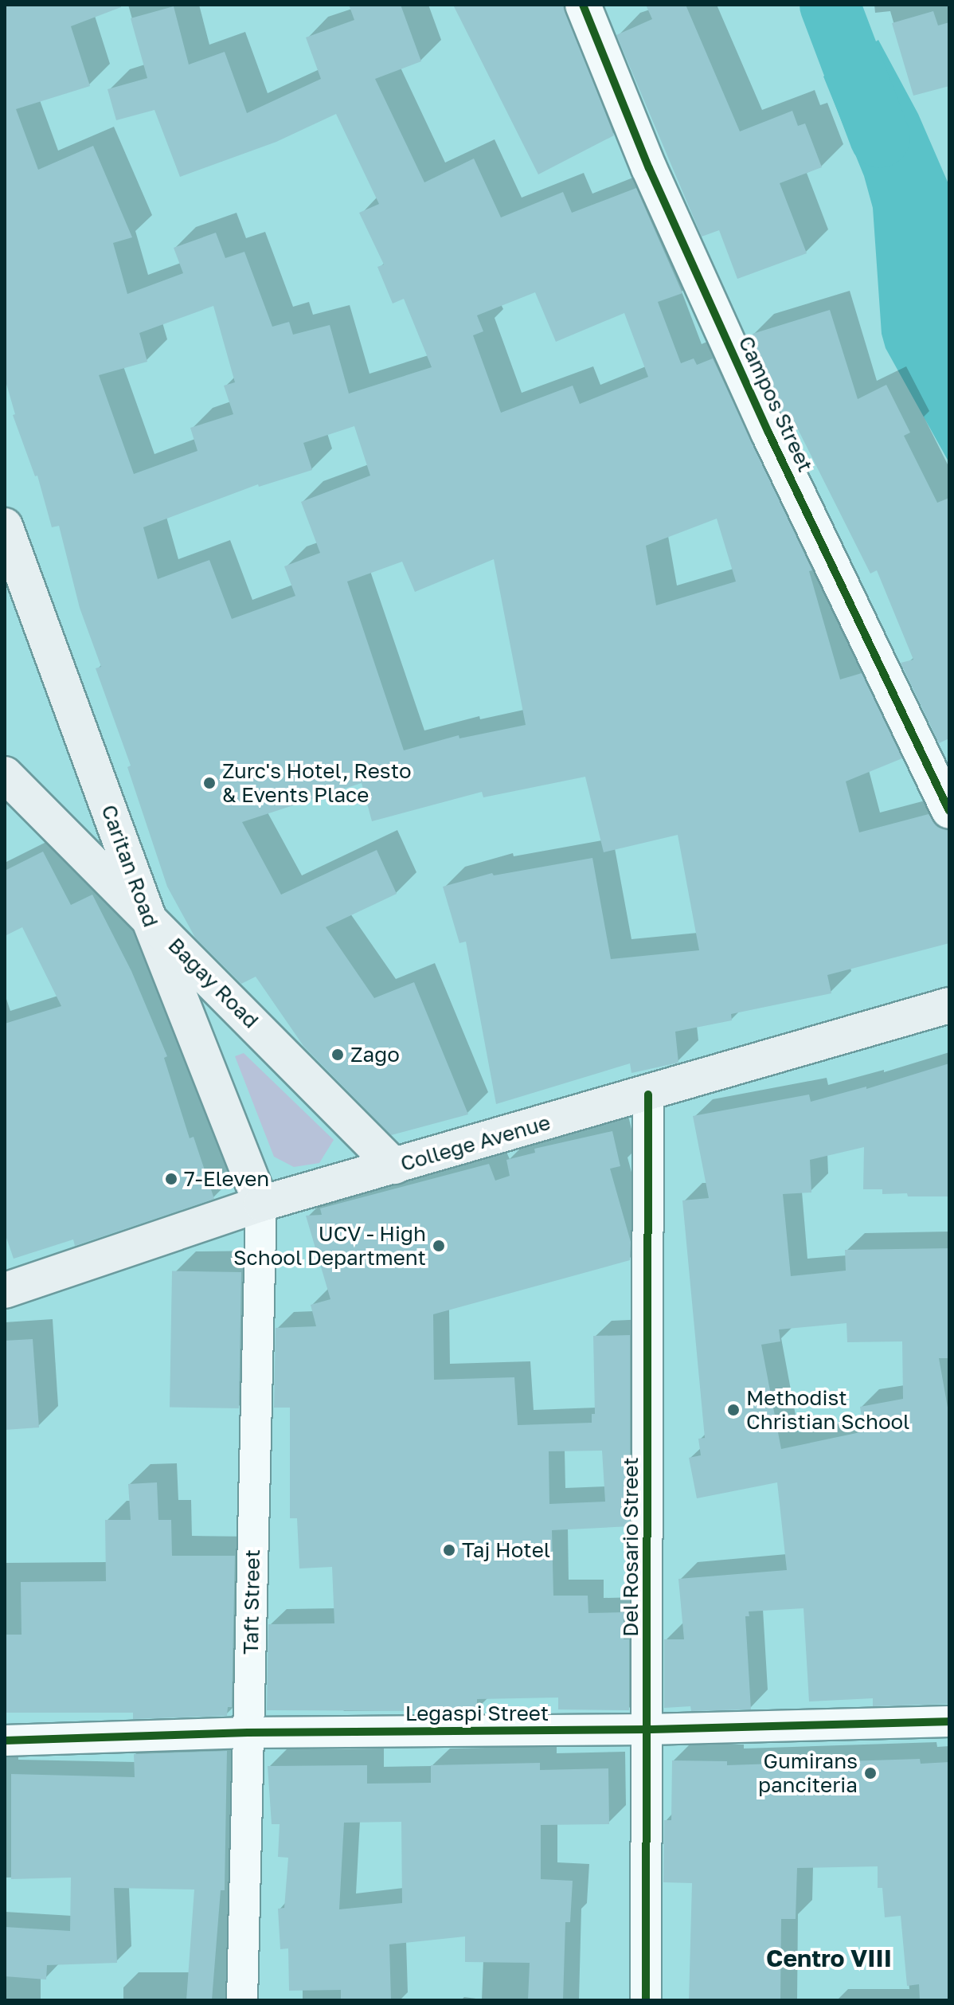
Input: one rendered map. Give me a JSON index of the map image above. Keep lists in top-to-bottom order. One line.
{"streets":{"main road":["Caritan Road","Bagay Road","College Avenue"],"street":["Campos Street","Del Rosario Street","Taft Street","Legaspi Street"]},"crossings":[["Caritan Road","Bagay Road"],["Caritan Road","College Avenue"],["Caritan Road","Taft Street"],["Bagay Road","College Avenue"],["College Avenue","Del Rosario Street"],["College Avenue","Taft Street"],["Del Rosario Street","Legaspi Street"],["Taft Street","Legaspi Street"]],"districts":["Centro VIII"],"places":["Zurc's Hotel, Resto & Events Place","Zago","7-Eleven","UCV - High School Department","Methodist Christian School","Taj Hotel","Gumirans panciteria"]}
